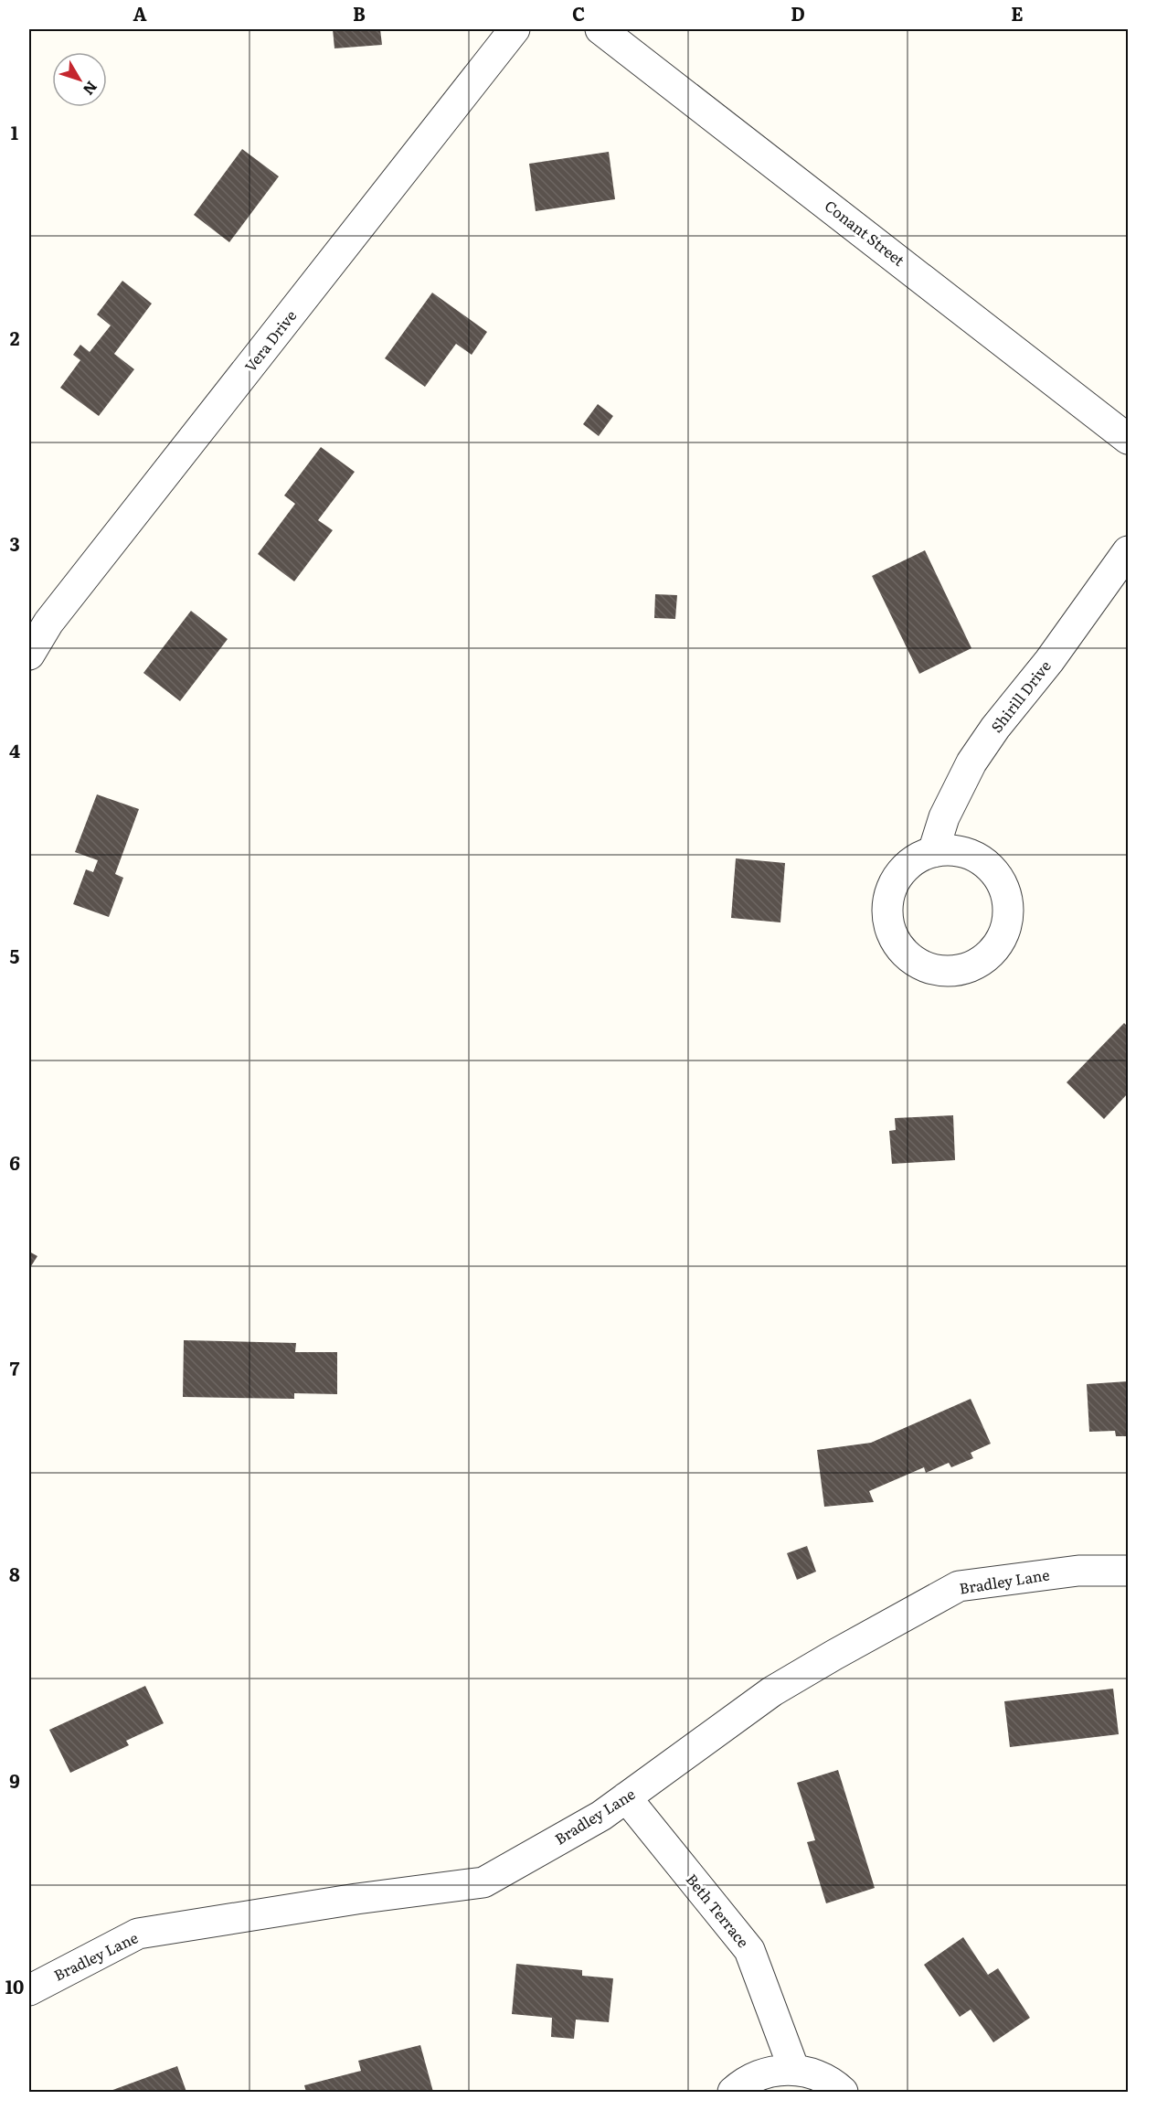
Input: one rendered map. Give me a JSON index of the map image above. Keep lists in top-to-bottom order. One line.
{"streets":{"street":["Conant Street","Vera Drive","Shirill Drive","Bradley Lane","Beth Terrace"]},"crossings":[["Bradley Lane","Beth Terrace"]],"north":"bottom right","grid":{"columns":["A","B","C","D","E"],"rows":["1","2","3","4","5","6","7","8","9","10"]}}
